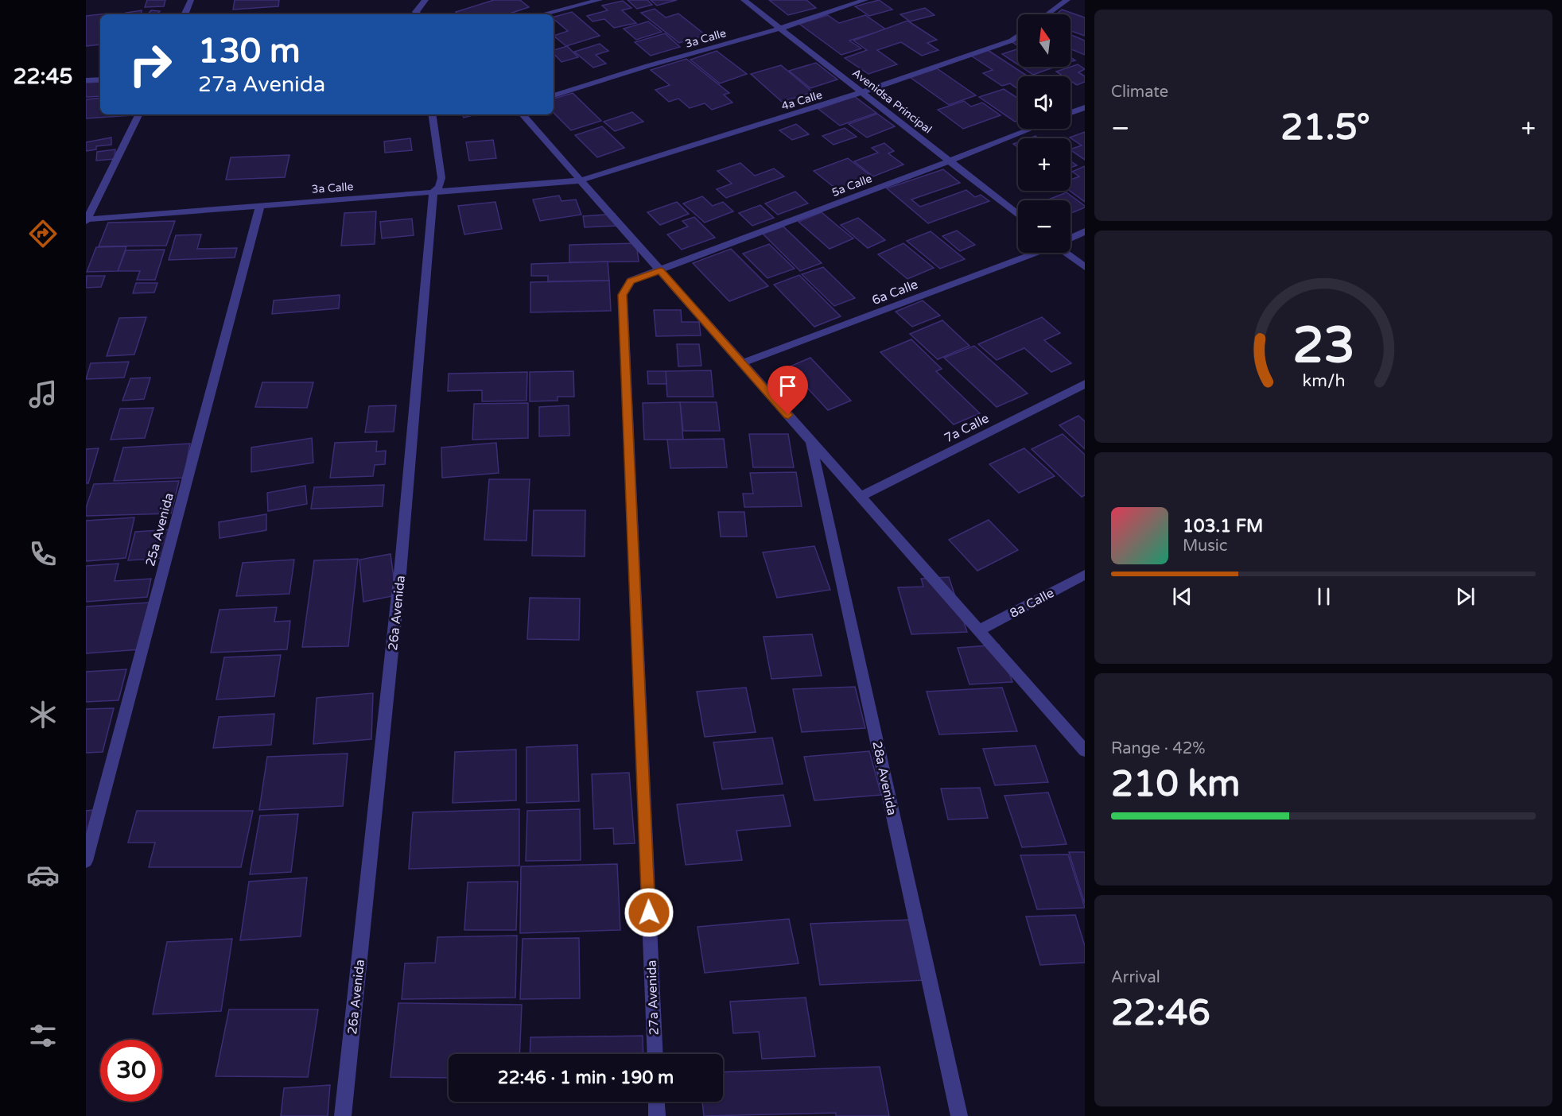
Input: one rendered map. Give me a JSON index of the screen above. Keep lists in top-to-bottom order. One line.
{"streets":{"street":["3a Calle","4a Calle","Avenidsa Principal","5a Calle","6a Calle","7a Calle","25a Avenida","8a Calle","26a Avenida","28a Avenida","27a Avenida"]},"crossings":[["3a Calle","4a Calle"],["3a Calle","Avenidsa Principal"],["3a Calle","25a Avenida"],["3a Calle","26a Avenida"],["4a Calle","Avenidsa Principal"],["Avenidsa Principal","5a Calle"],["5a Calle","27a Avenida"]],"north":"top","page":{"tabs":"22:45","tile":["Climate",["Range · 42%","210 km"],["Arrival","22:46"]],"map_buttons":["+","−"],"turn":["130 m","27a Avenida"],"heat":["−","21.5°","+"],"song":["103.1 FM","Music"],"limit":"30","trip":"22:46 · 1 min · 190 m","gauge":["23","km/h"]}}
